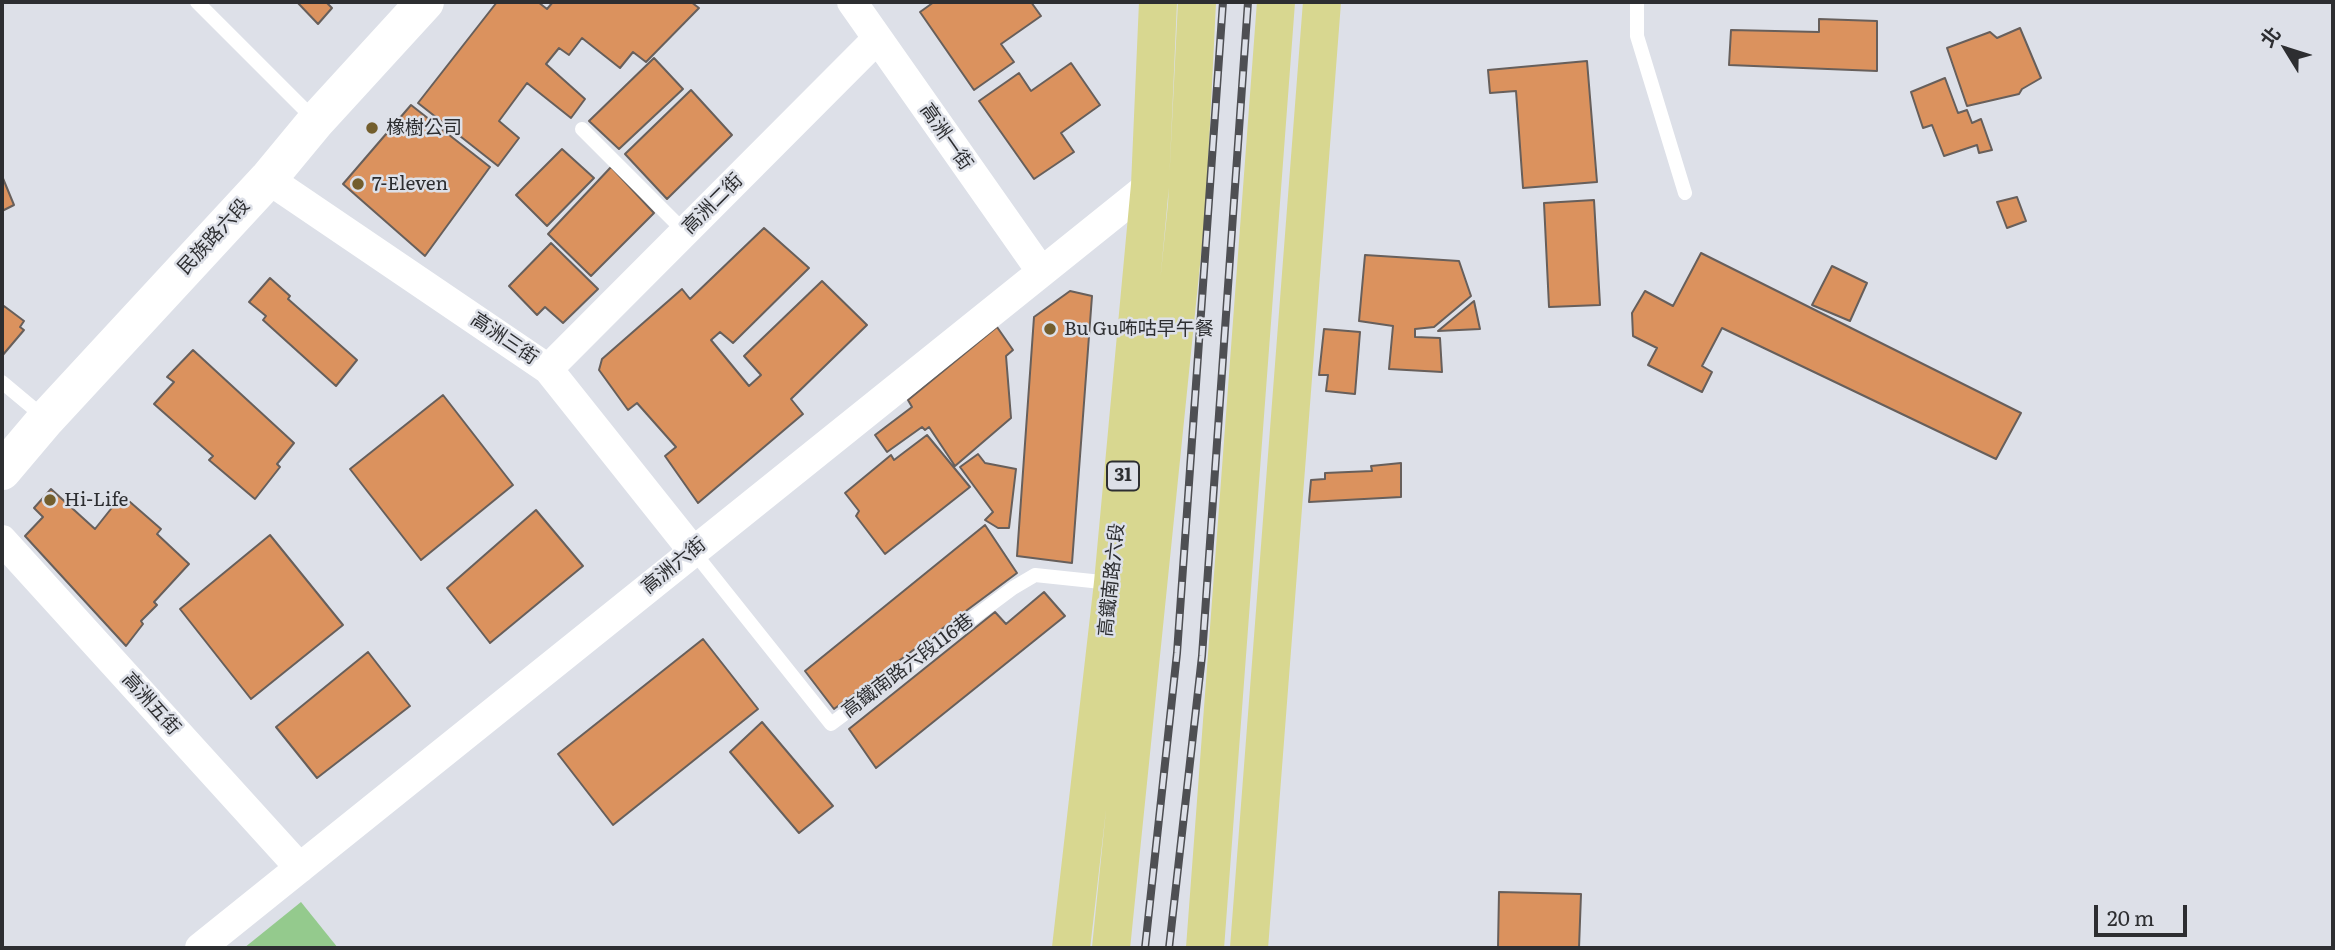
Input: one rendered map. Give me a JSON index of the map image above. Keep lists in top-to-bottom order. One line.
{"streets":{"main road":["民族路六段","31","高鐵南路六段"],"street":["高洲一街","高洲二街","高洲三街","高洲六街","高洲五街"],"lane":["高鐵南路六段116巷"]},"crossings":[["高洲一街","高洲二街"],["高洲一街","高洲六街"],["高洲二街","高洲三街"],["民族路六段","高洲三街"],["高洲三街","高洲六街"],["高洲三街","高鐵南路六段116巷"],["高洲六街","高鐵南路六段"],["高洲六街","高鐵南路六段116巷"],["高洲六街","高洲五街"],["高鐵南路六段","高鐵南路六段116巷"]],"places":["橡樹公司","7-Eleven","Bu Gu咘咕早午餐","Hi-Life"],"scale_bar":"20 m","north":"top left"}
